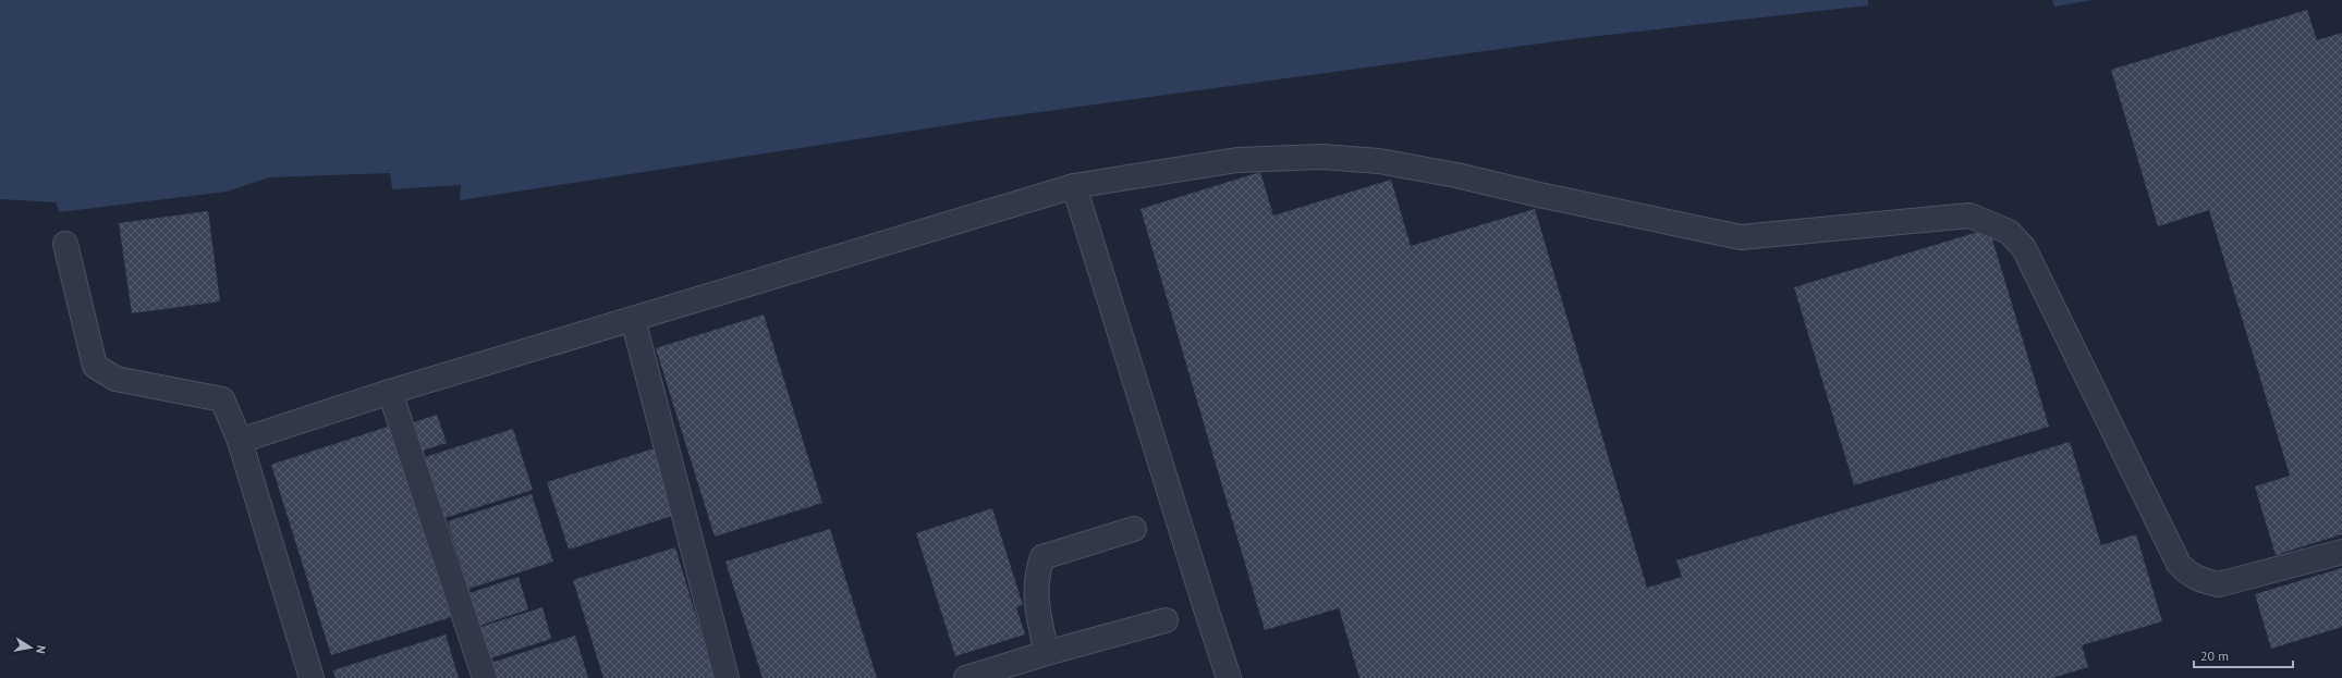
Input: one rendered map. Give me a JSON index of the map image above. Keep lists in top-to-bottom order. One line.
{"scale_bar":"20 m","north":"right"}
